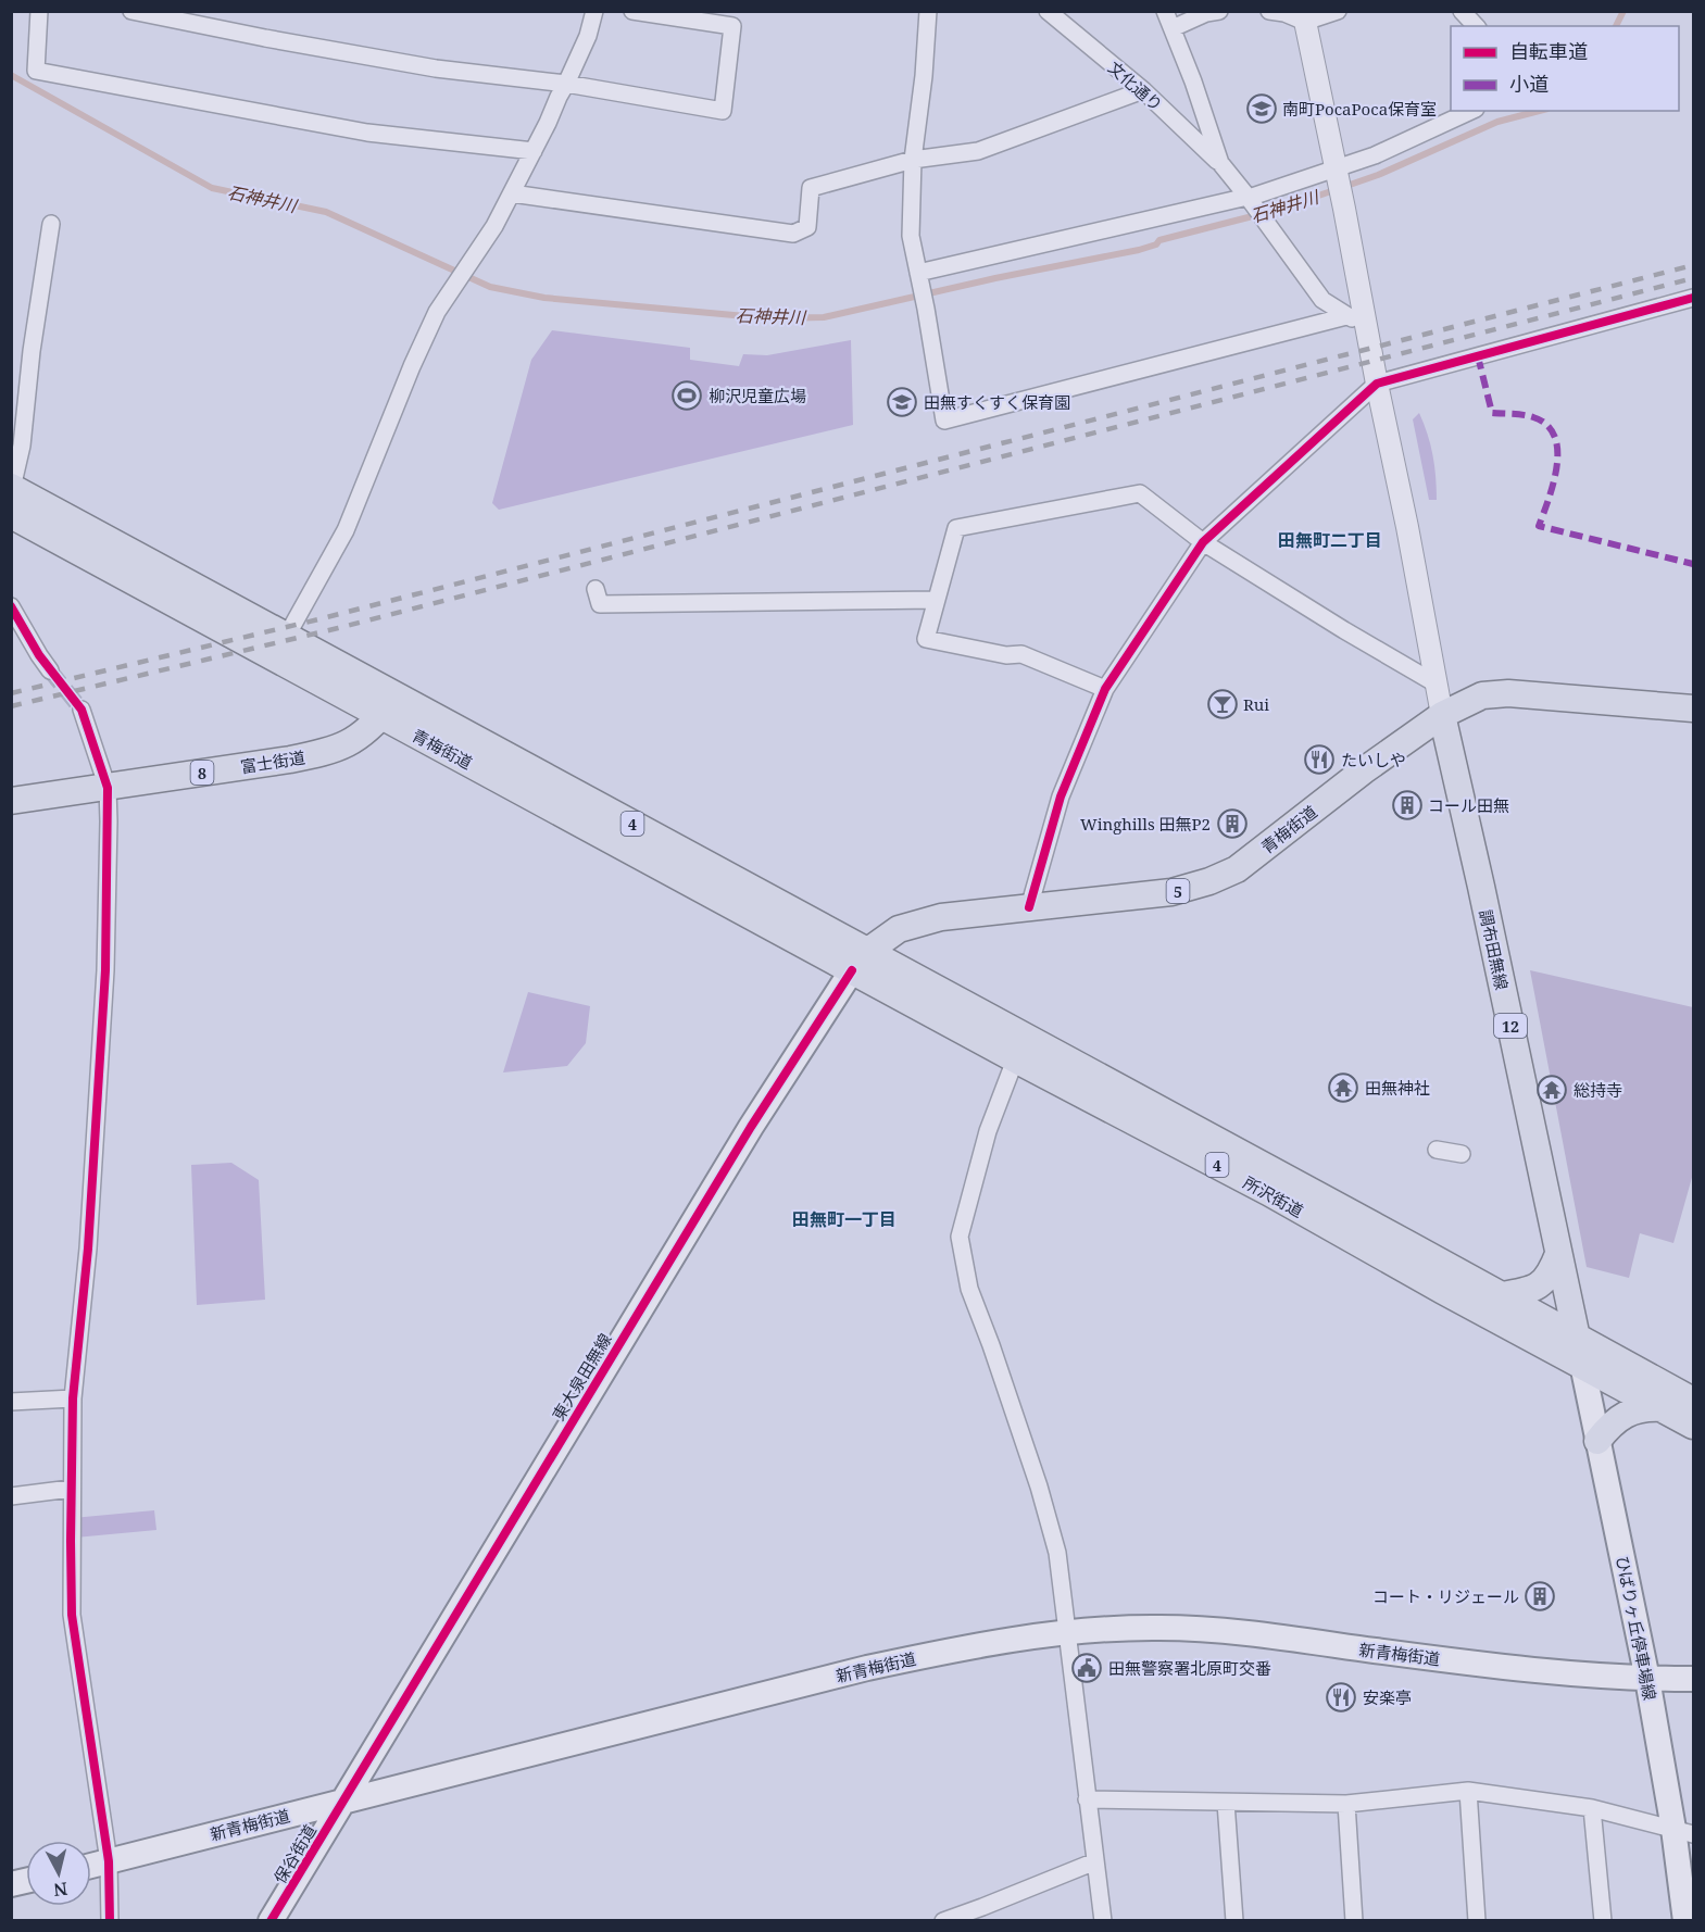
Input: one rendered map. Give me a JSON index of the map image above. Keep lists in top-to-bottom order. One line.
{"streets":{"main road":["青梅街道","富士街道","8","4","5","調布田無線","12","所沢街道","東大泉田無線","ひばりヶ丘停車場線","新青梅街道","保谷街道"],"street":["文化通り"]},"crossings":[["青梅街道","富士街道"],["青梅街道","調布田無線"],["青梅街道","所沢街道"],["青梅街道","東大泉田無線"],["調布田無線","所沢街道"],["調布田無線","ひばりヶ丘停車場線"],["所沢街道","東大泉田無線"],["所沢街道","ひばりヶ丘停車場線"],["東大泉田無線","新青梅街道"],["東大泉田無線","保谷街道"],["ひばりヶ丘停車場線","新青梅街道"],["新青梅街道","保谷街道"]],"districts":["田無町二丁目","田無町一丁目"],"water":["石神井川"],"places":{"school or university":["南町PocaPoca保育室","田無すくすく保育園"],"sports":["柳沢児童広場"],"bar":["Rui"],"restaurant":["たいしや","安楽亭"],"building":["コール田無","Winghills 田無P2","コート・リジェール"],"temple":["田無神社","総持寺"],"public building":["田無警察署北原町交番"]},"legend":["自転車道","小道"],"north":"bottom"}
